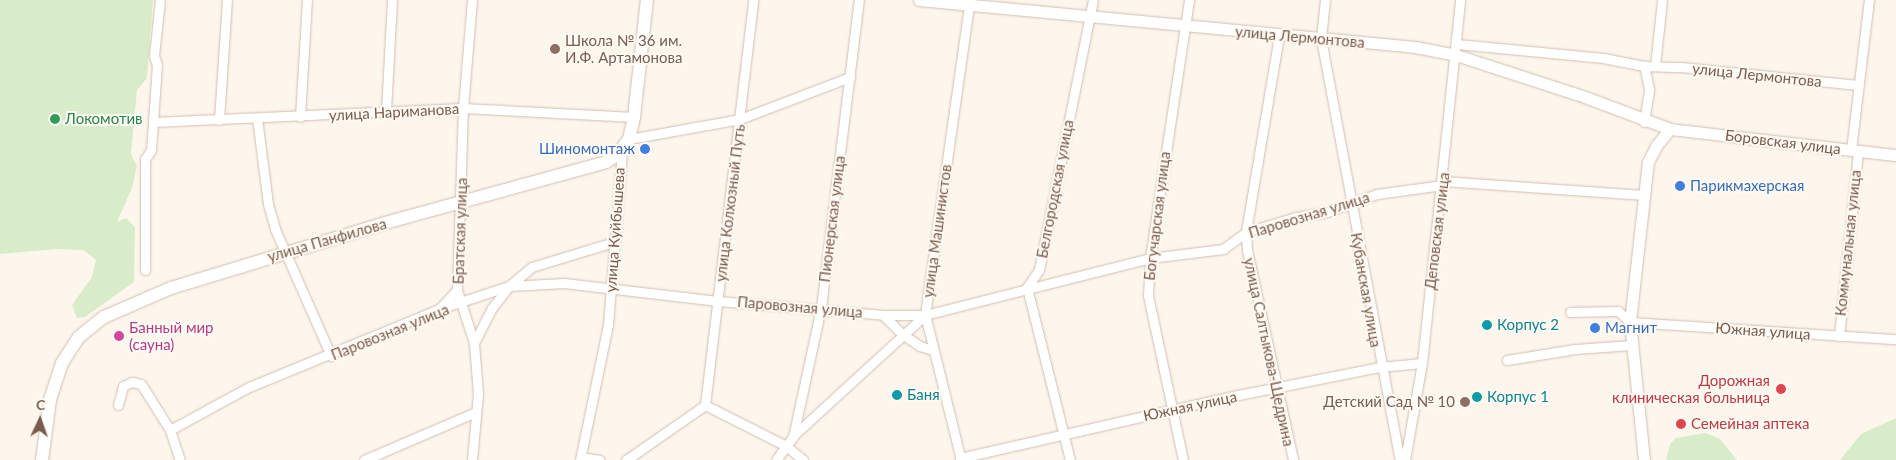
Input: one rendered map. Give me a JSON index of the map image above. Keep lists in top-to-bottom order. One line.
{"streets":{"main road":["улица Куйбышева","улица Панфилова"],"street":["улица Лермонтова","улица Нариманова","Боровская улица","Белгородская улица","улица Колхозный Путь","Паровозная улица","Богучарская улица","Пионерская улица","Братская улица","улица Машинистов","Деповская улица","Коммунальная улица","Кубанская улица","Южная улица","улица Салтыкова-Щедрина"]},"crossings":[["улица Лермонтова","Боровская улица"],["улица Лермонтова","Белгородская улица"],["улица Лермонтова","Богучарская улица"],["улица Лермонтова","улица Машинистов"],["улица Лермонтова","Деповская улица"],["улица Лермонтова","Коммунальная улица"],["улица Лермонтова","Кубанская улица"],["улица Лермонтова","улица Салтыкова-Щедрина"],["улица Нариманова","улица Куйбышева"],["улица Нариманова","Братская улица"],["Боровская улица","Коммунальная улица"],["Белгородская улица","Паровозная улица"],["улица Колхозный Путь","Паровозная улица"],["Паровозная улица","Богучарская улица"],["Паровозная улица","Пионерская улица"],["Паровозная улица","улица Куйбышева"],["Паровозная улица","Братская улица"],["Паровозная улица","улица Машинистов"],["Паровозная улица","Деповская улица"],["Паровозная улица","Кубанская улица"],["Паровозная улица","улица Салтыкова-Щедрина"],["Богучарская улица","Южная улица"],["улица Куйбышева","улица Панфилова"],["Братская улица","улица Панфилова"],["улица Машинистов","Южная улица"],["Деповская улица","Южная улица"],["Коммунальная улица","Южная улица"],["Кубанская улица","Южная улица"],["Южная улица","улица Салтыкова-Щедрина"]],"places":["Школа № 36 им. И.Ф. Артамонова","Локомотив","Шиномонтаж","Парикмахерская","Корпус 2","Магнит","Банный мир (сауна)","Дорожная клиническая больница","Баня","Корпус 1","Детский Сад № 10","Семейная аптека"],"north":"top"}
